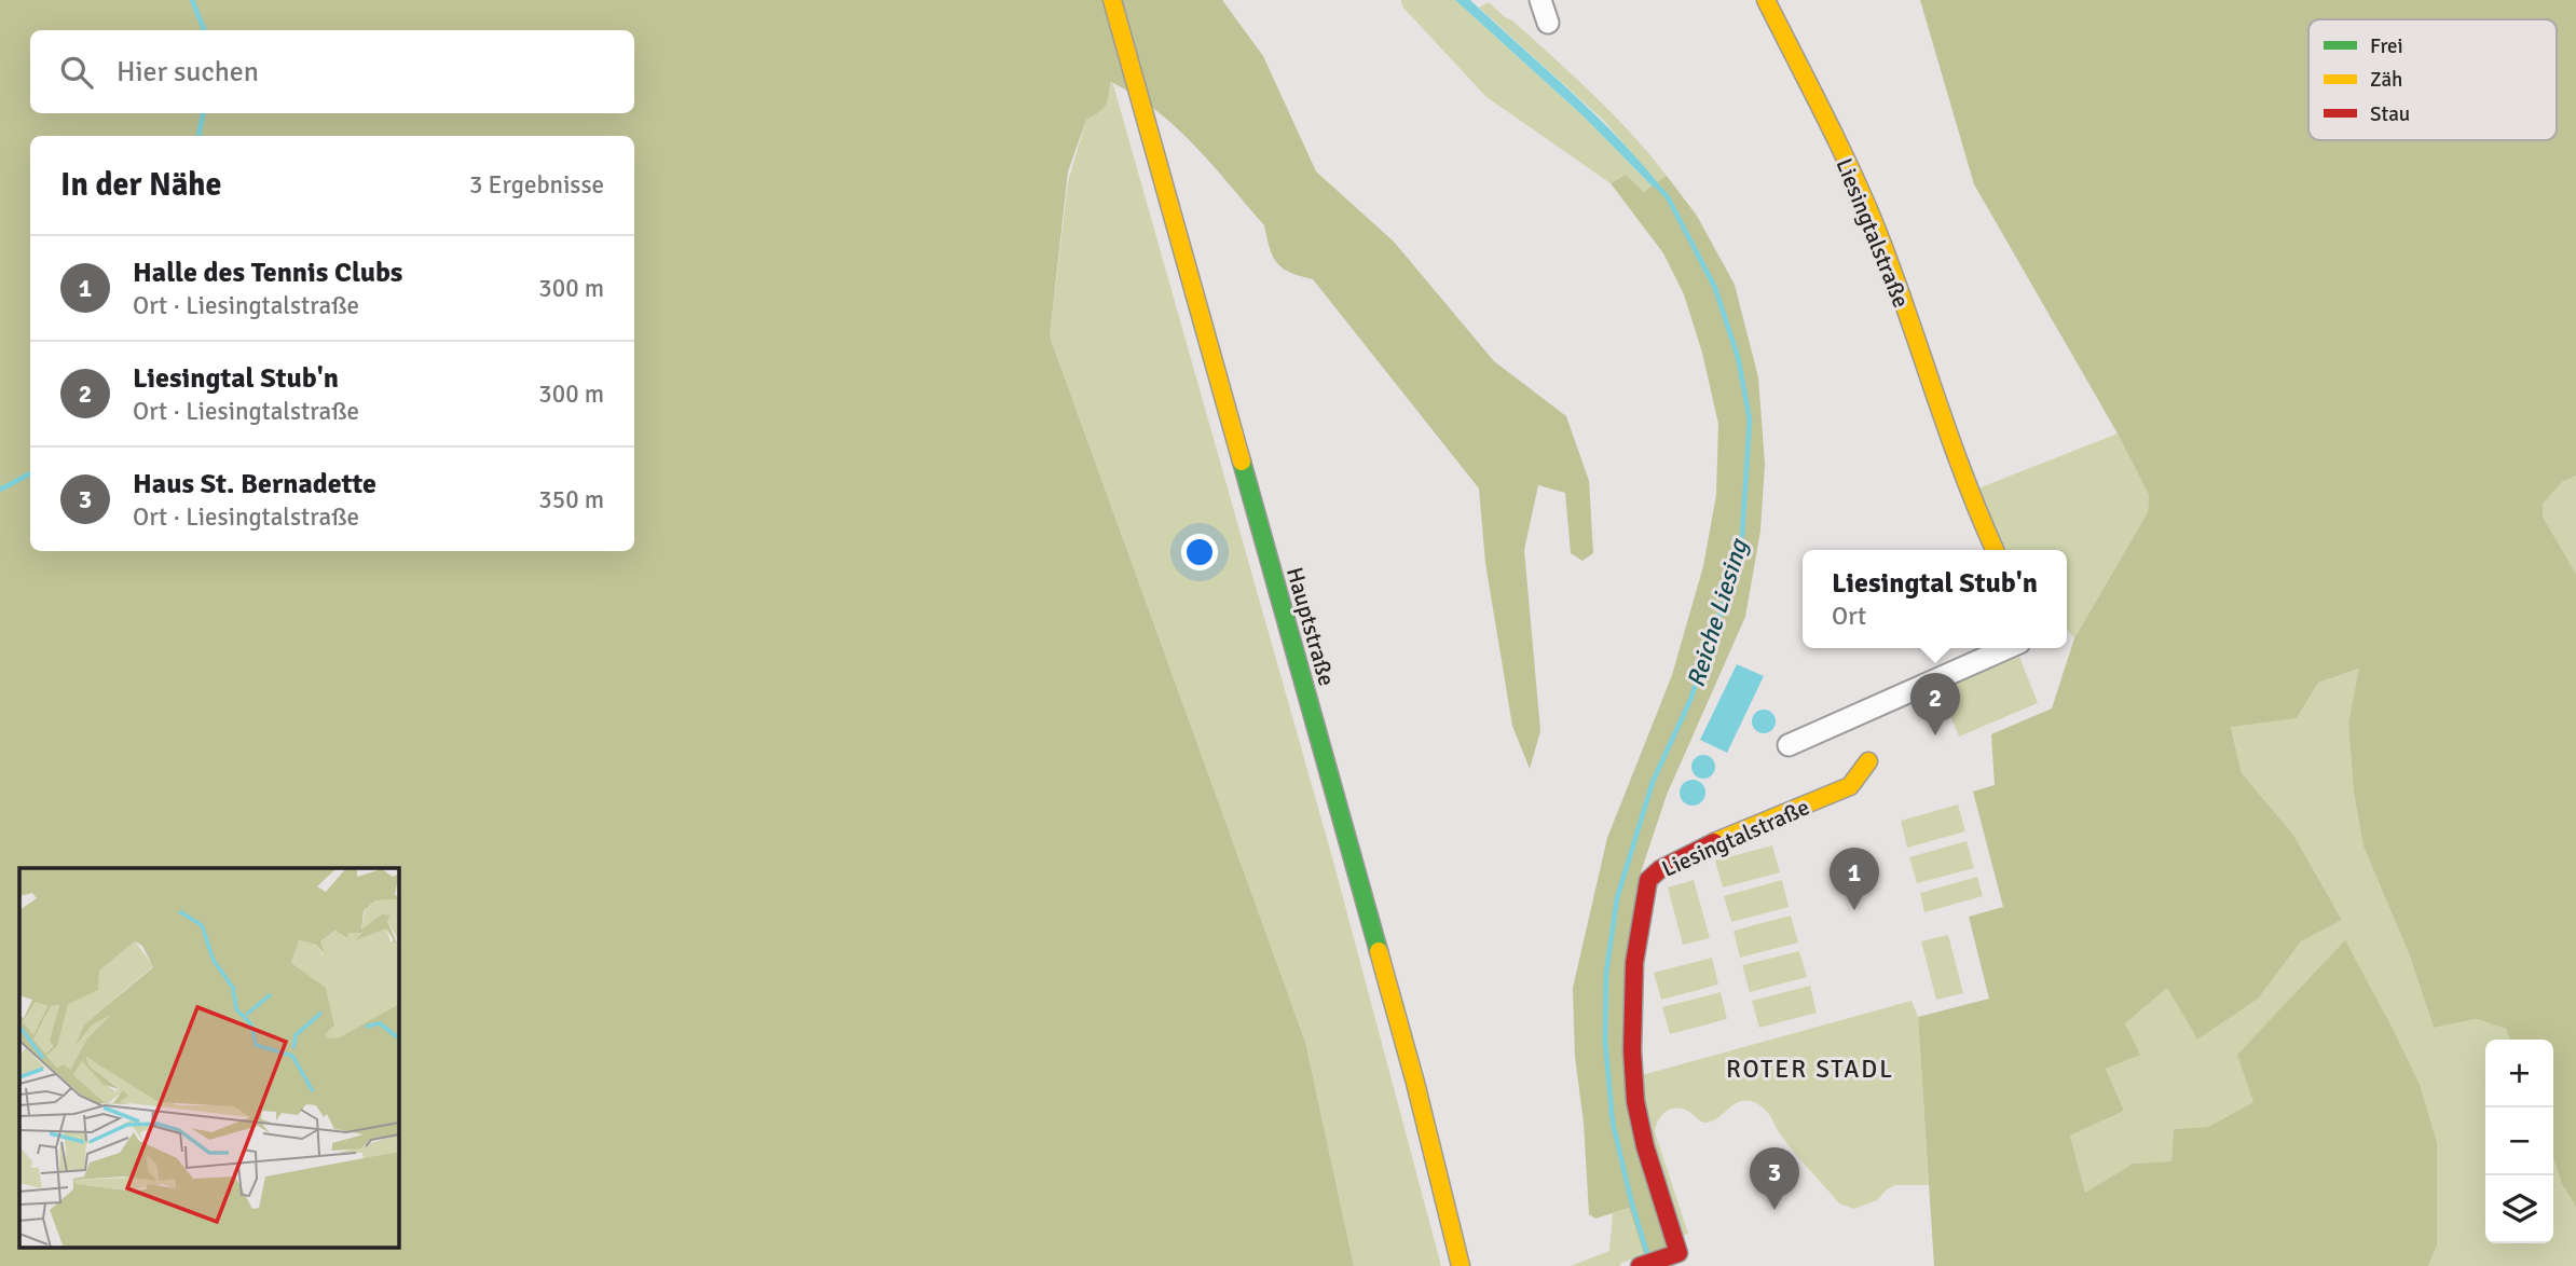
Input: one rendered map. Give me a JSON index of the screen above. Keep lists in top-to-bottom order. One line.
{"streets":{"main road":["Liesingtalstraße","Hauptstraße"]},"districts":["ROTER STADL"],"water":["Reiche Liesing"],"legend":["Frei","Zäh","Stau"],"page":{"search":"Hier suchen","heading":["In der Nähe","3 Ergebnisse"],"list":[{"mark":"1","name":"Halle des Tennis Clubs","note":"Ort · Liesingtalstraße","value":"300 m"},{"mark":"2","name":"Liesingtal Stub'n","note":"Ort · Liesingtalstraße","value":"300 m"},{"mark":"3","name":"Haus St. Bernadette","note":"Ort · Liesingtalstraße","value":"350 m"}],"popup":["Liesingtal Stub'n","Ort"],"pins":["2","1","3"],"map_buttons":["+","−"]}}
